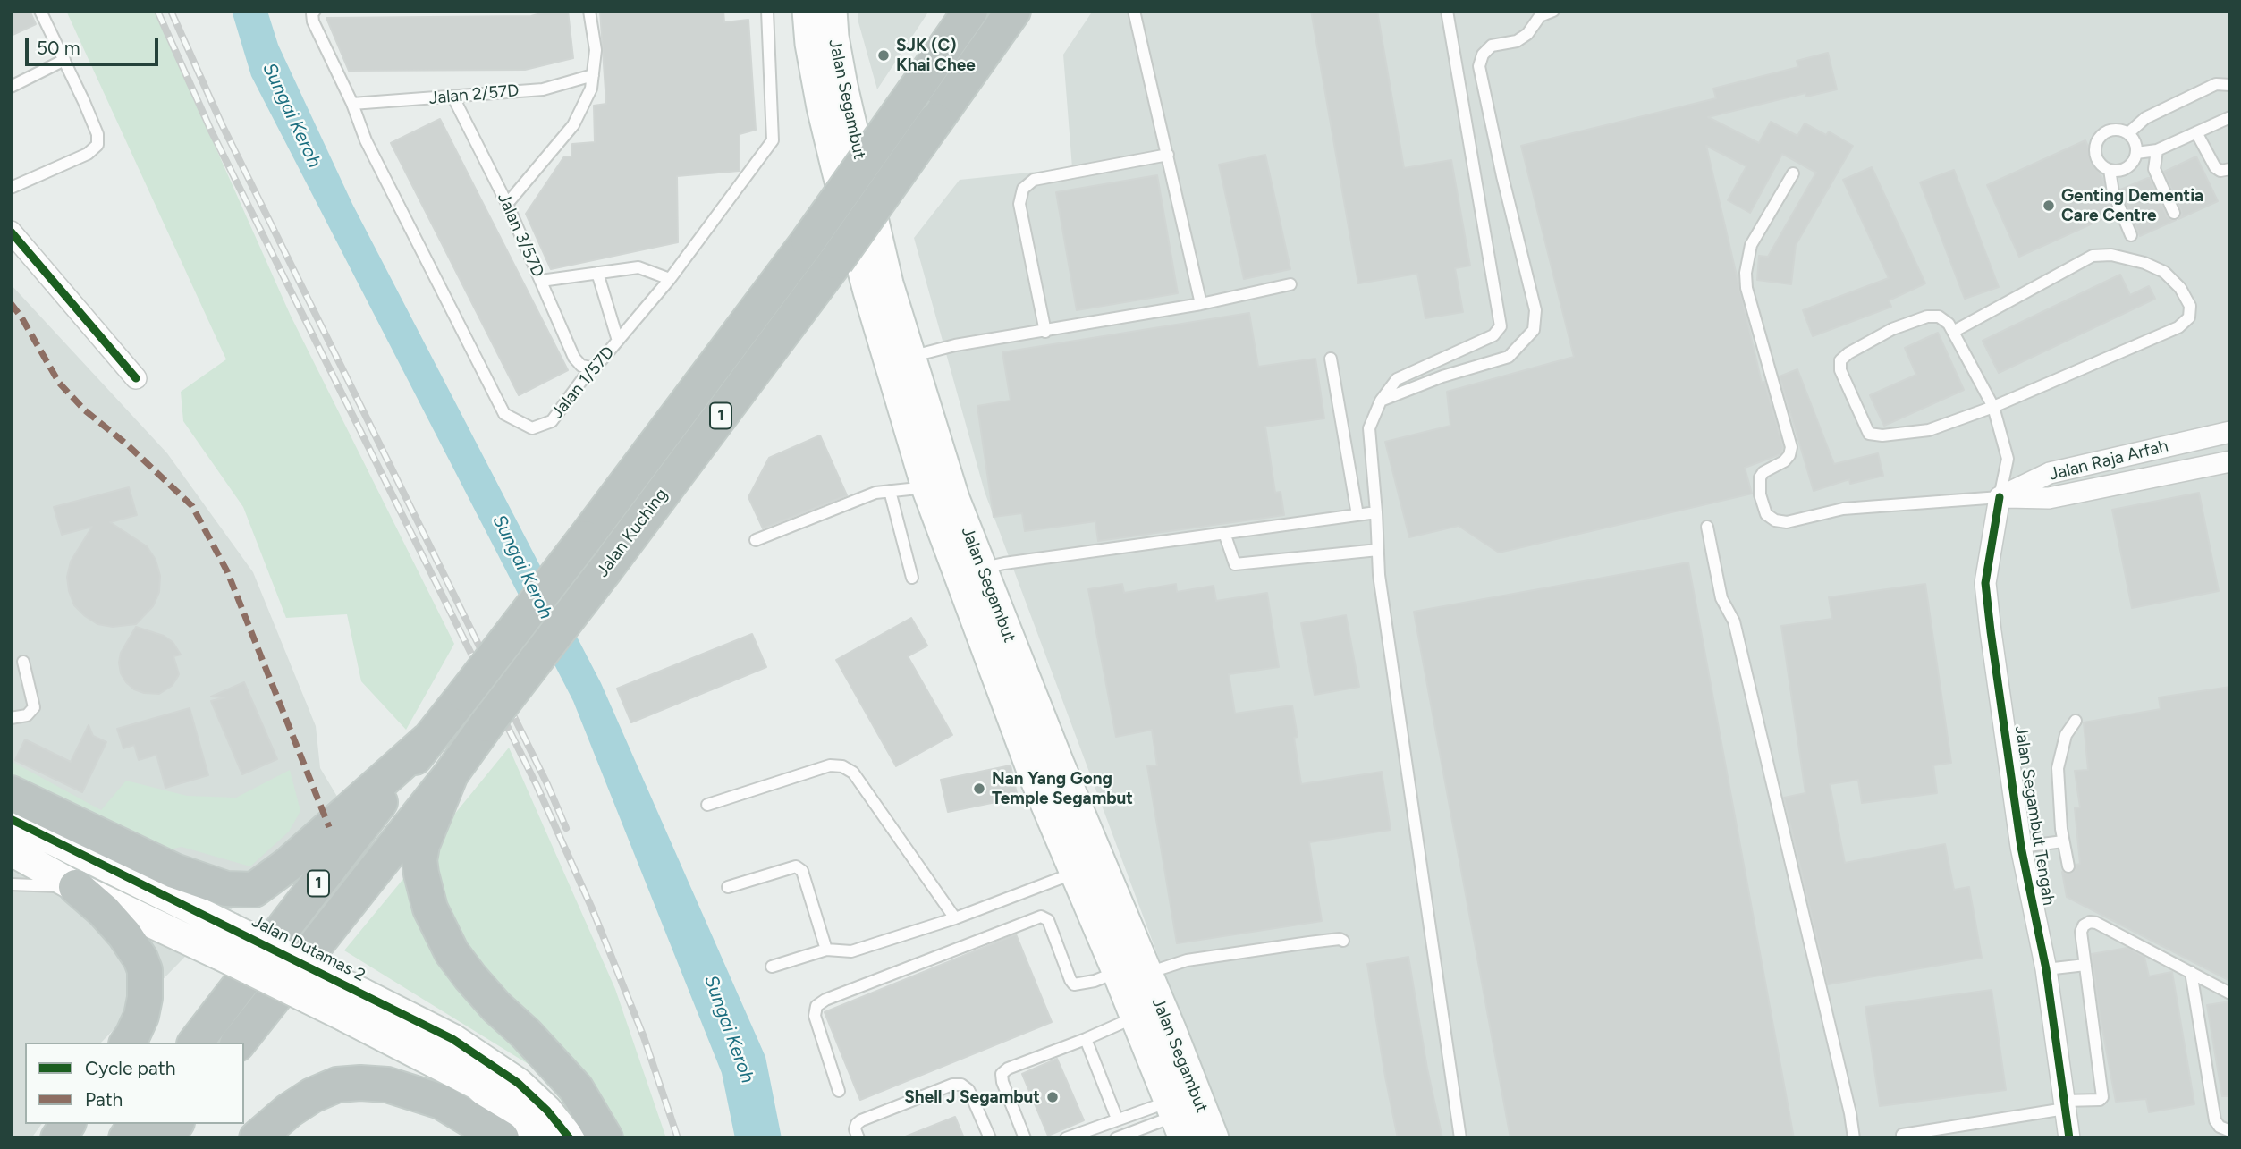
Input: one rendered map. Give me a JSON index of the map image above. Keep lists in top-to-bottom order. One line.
{"streets":{"highway":["1","Jalan Kuching"],"main road":["Jalan Segambut","Jalan Dutamas 2"],"street":["Jalan Raja Arfah","Jalan Segambut Tengah"],"lane":["Jalan 2/57D","Jalan 3/57D","Jalan 1/57D"]},"crossings":[["Jalan 2/57D","Jalan 3/57D"],["Jalan 2/57D","Jalan 1/57D"],["Jalan 3/57D","Jalan 1/57D"],["Jalan Raja Arfah","Jalan Segambut Tengah"]],"water":["Sungai Keroh"],"places":["SJK (C) Khai Chee","Genting Dementia Care Centre","Nan Yang Gong Temple Segambut","Shell J Segambut"],"legend":["Cycle path","Path"],"scale_bar":"50 m"}
